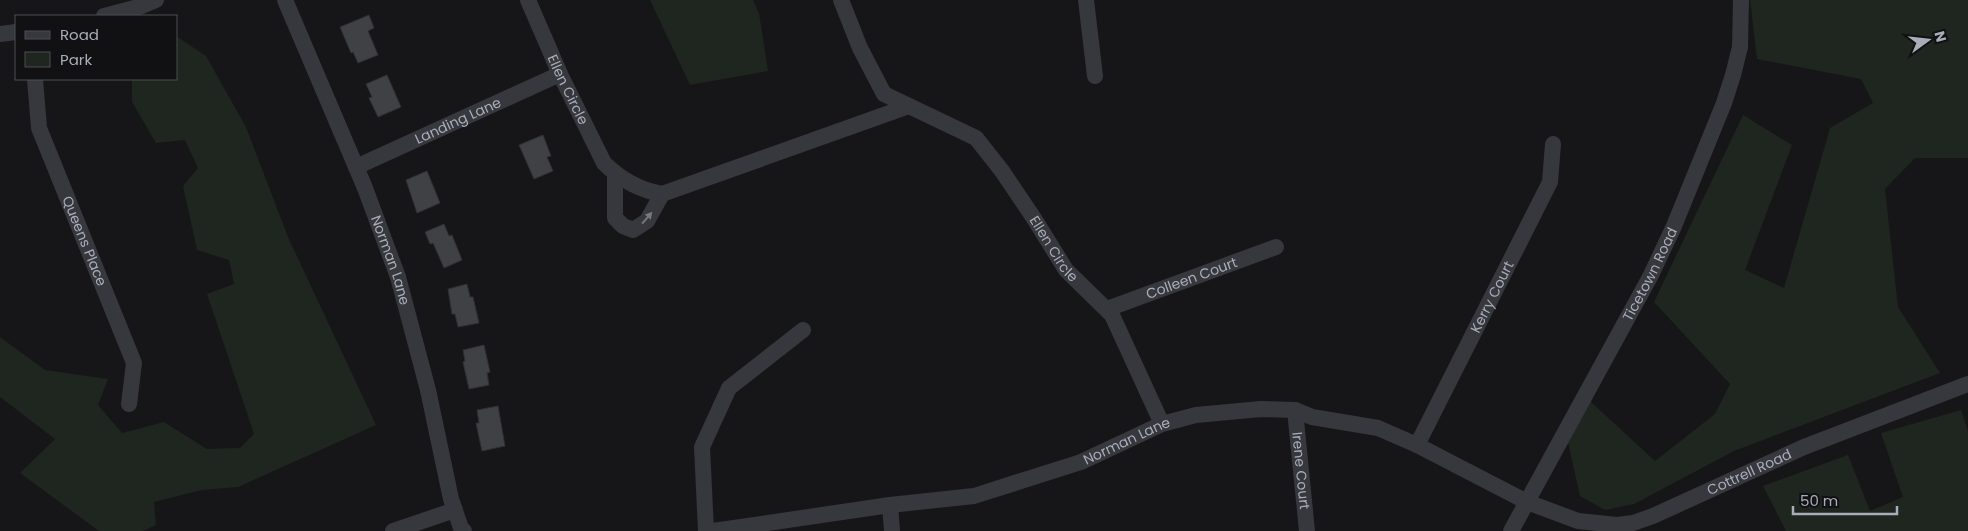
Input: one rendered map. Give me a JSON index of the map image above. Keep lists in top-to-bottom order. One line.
{"streets":{"street":["Ellen Circle","Landing Lane","Queens Place","Norman Lane","Ticetown Road","Colleen Court","Kerry Court","Irene Court","Cottrell Road"]},"crossings":[["Ellen Circle","Landing Lane"],["Ellen Circle","Norman Lane"],["Ellen Circle","Colleen Court"],["Landing Lane","Norman Lane"],["Norman Lane","Ticetown Road"],["Norman Lane","Kerry Court"],["Norman Lane","Irene Court"],["Norman Lane","Cottrell Road"],["Ticetown Road","Cottrell Road"]],"legend":["Road","Park"],"scale_bar":"50 m","north":"right"}
